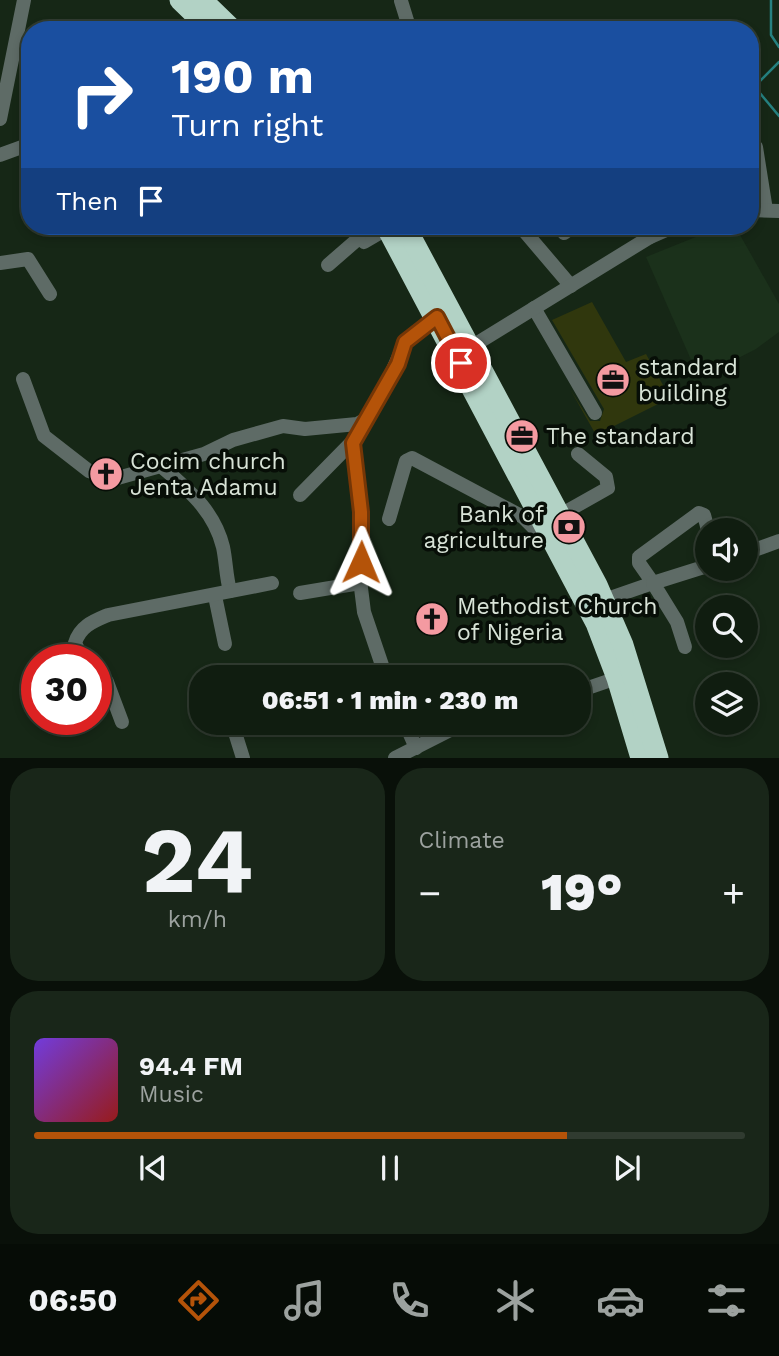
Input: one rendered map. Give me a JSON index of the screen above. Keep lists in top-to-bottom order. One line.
{"places":{"office":["standard building","The standard"],"church":["Cocim church Jenta Adamu","Methodist Church of Nigeria"],"bank":["Bank of agriculture"]},"page":{"turn":["190 m","Turn right"],"then":"Then","limit":"30","trip":"06:51 · 1 min · 230 m","tile":[["24","km/h"],"Climate"],"heat":["−","19°","+"],"song":["94.4 FM","Music"],"tabs":"06:50"}}
